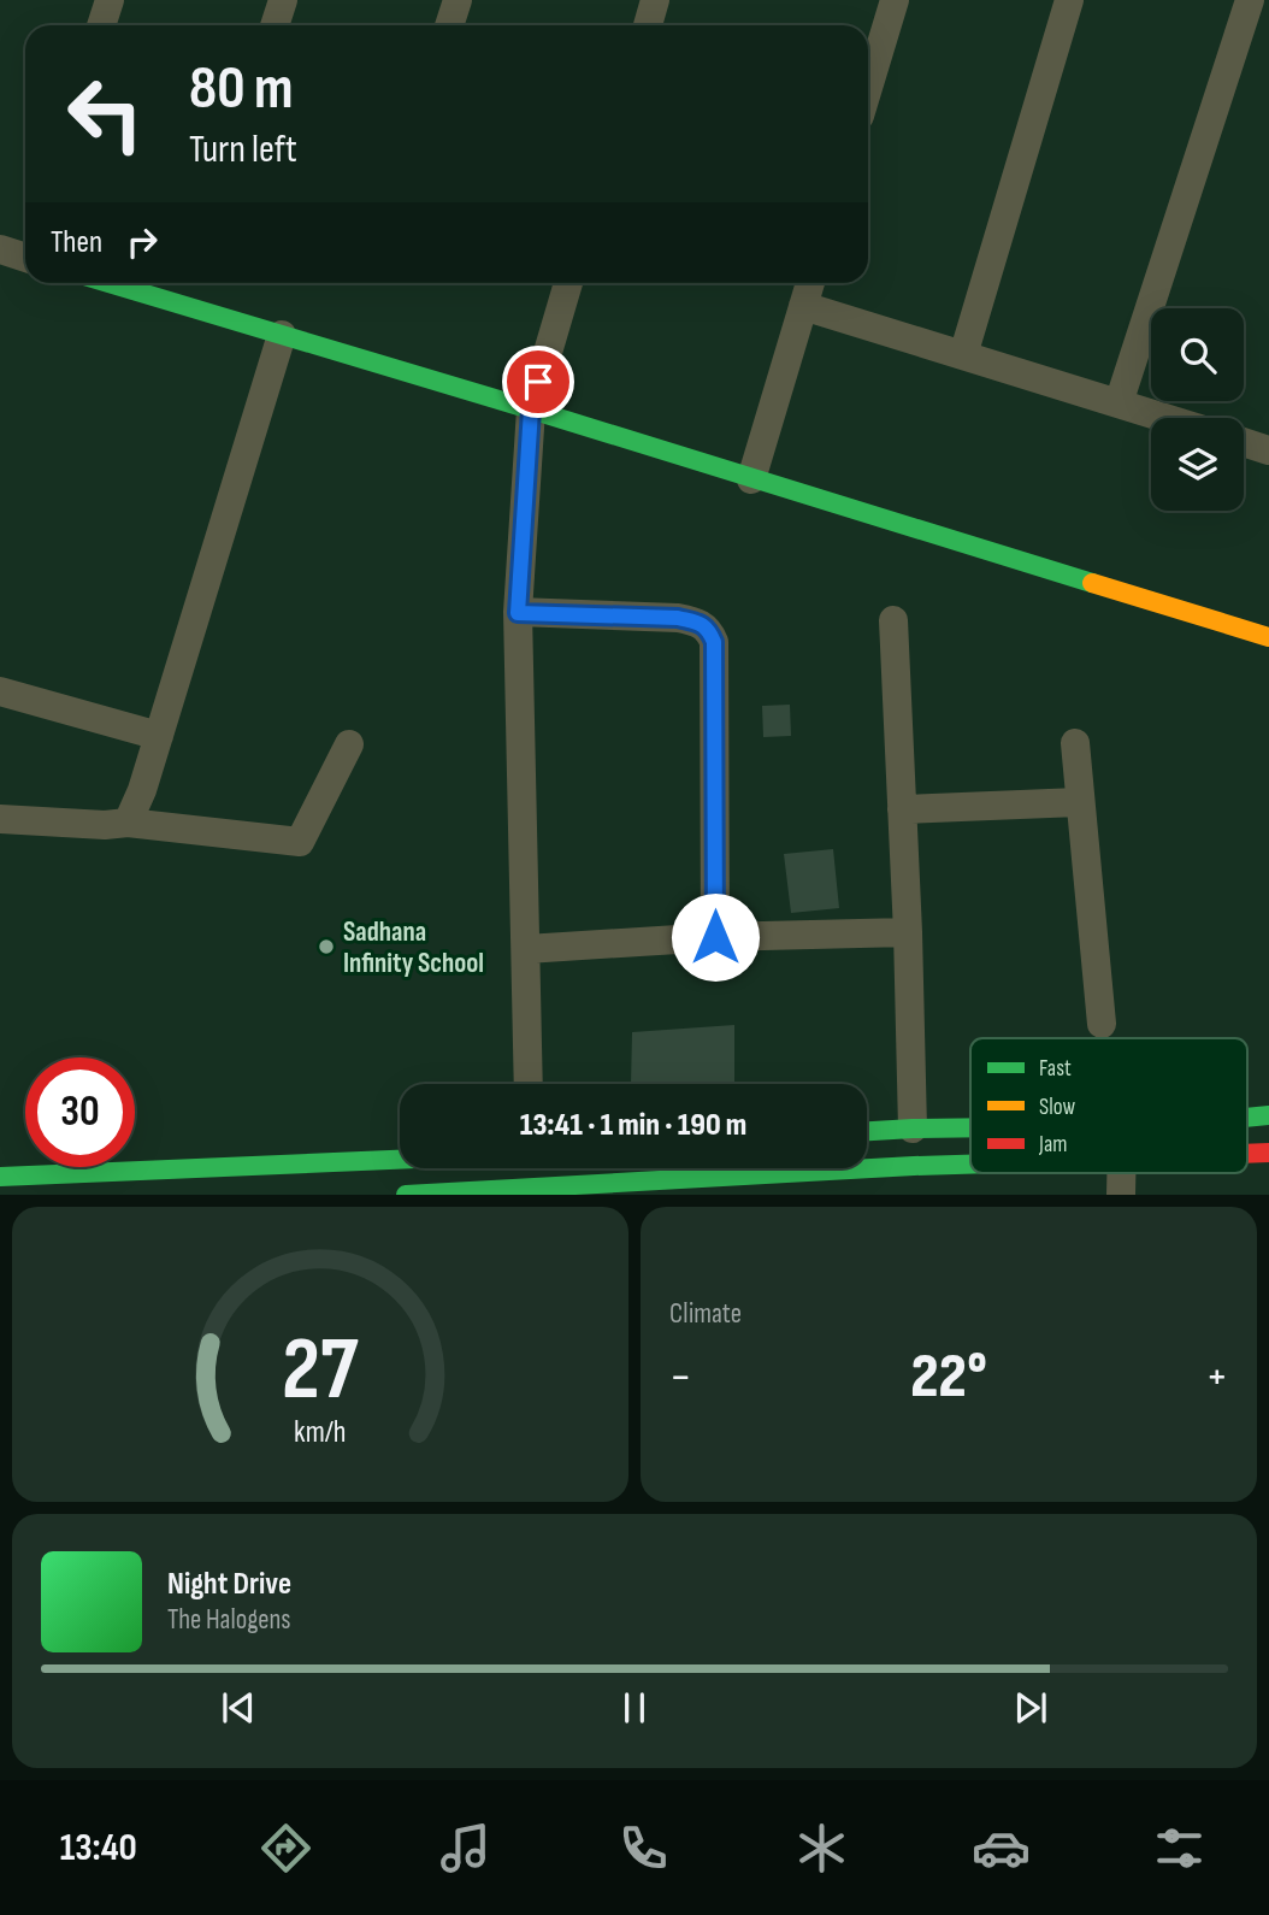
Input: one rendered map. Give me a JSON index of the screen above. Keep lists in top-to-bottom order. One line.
{"places":["Sadhana Infinity School"],"legend":["Fast","Slow","Jam"],"page":{"turn":["80 m","Turn left"],"then":"Then","limit":"30","trip":"13:41 · 1 min · 190 m","tile":"Climate","heat":["−","22°","+"],"song":["Night Drive","The Halogens"],"tabs":"13:40","gauge":["27","km/h"]}}
